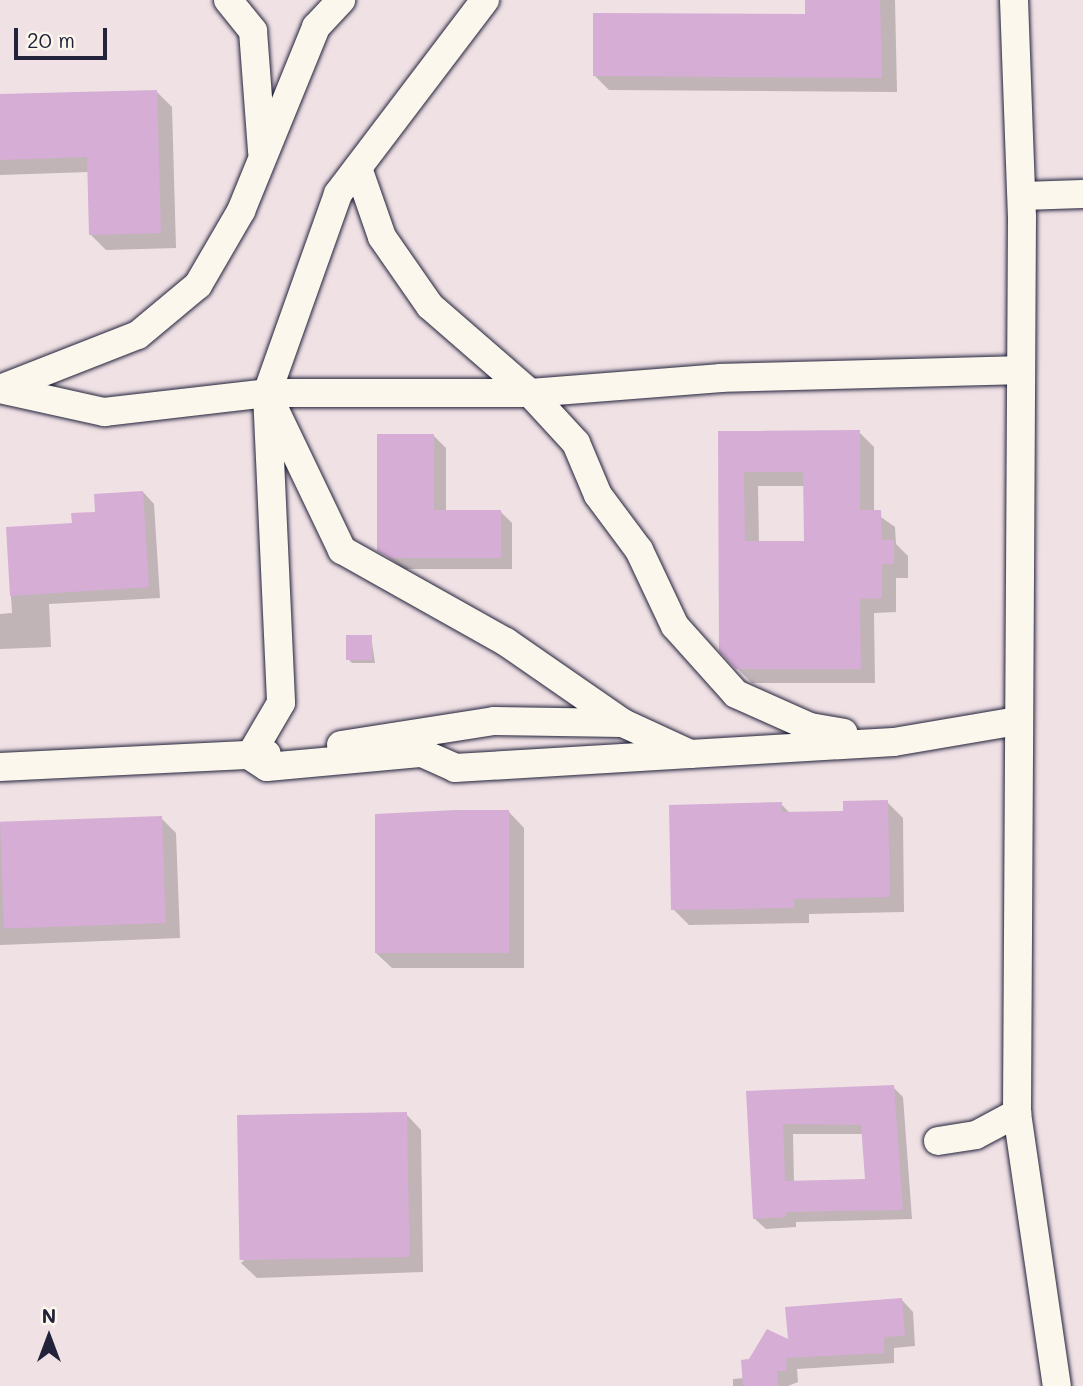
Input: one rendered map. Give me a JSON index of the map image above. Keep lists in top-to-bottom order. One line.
{"scale_bar":"20 m","north":"top"}
